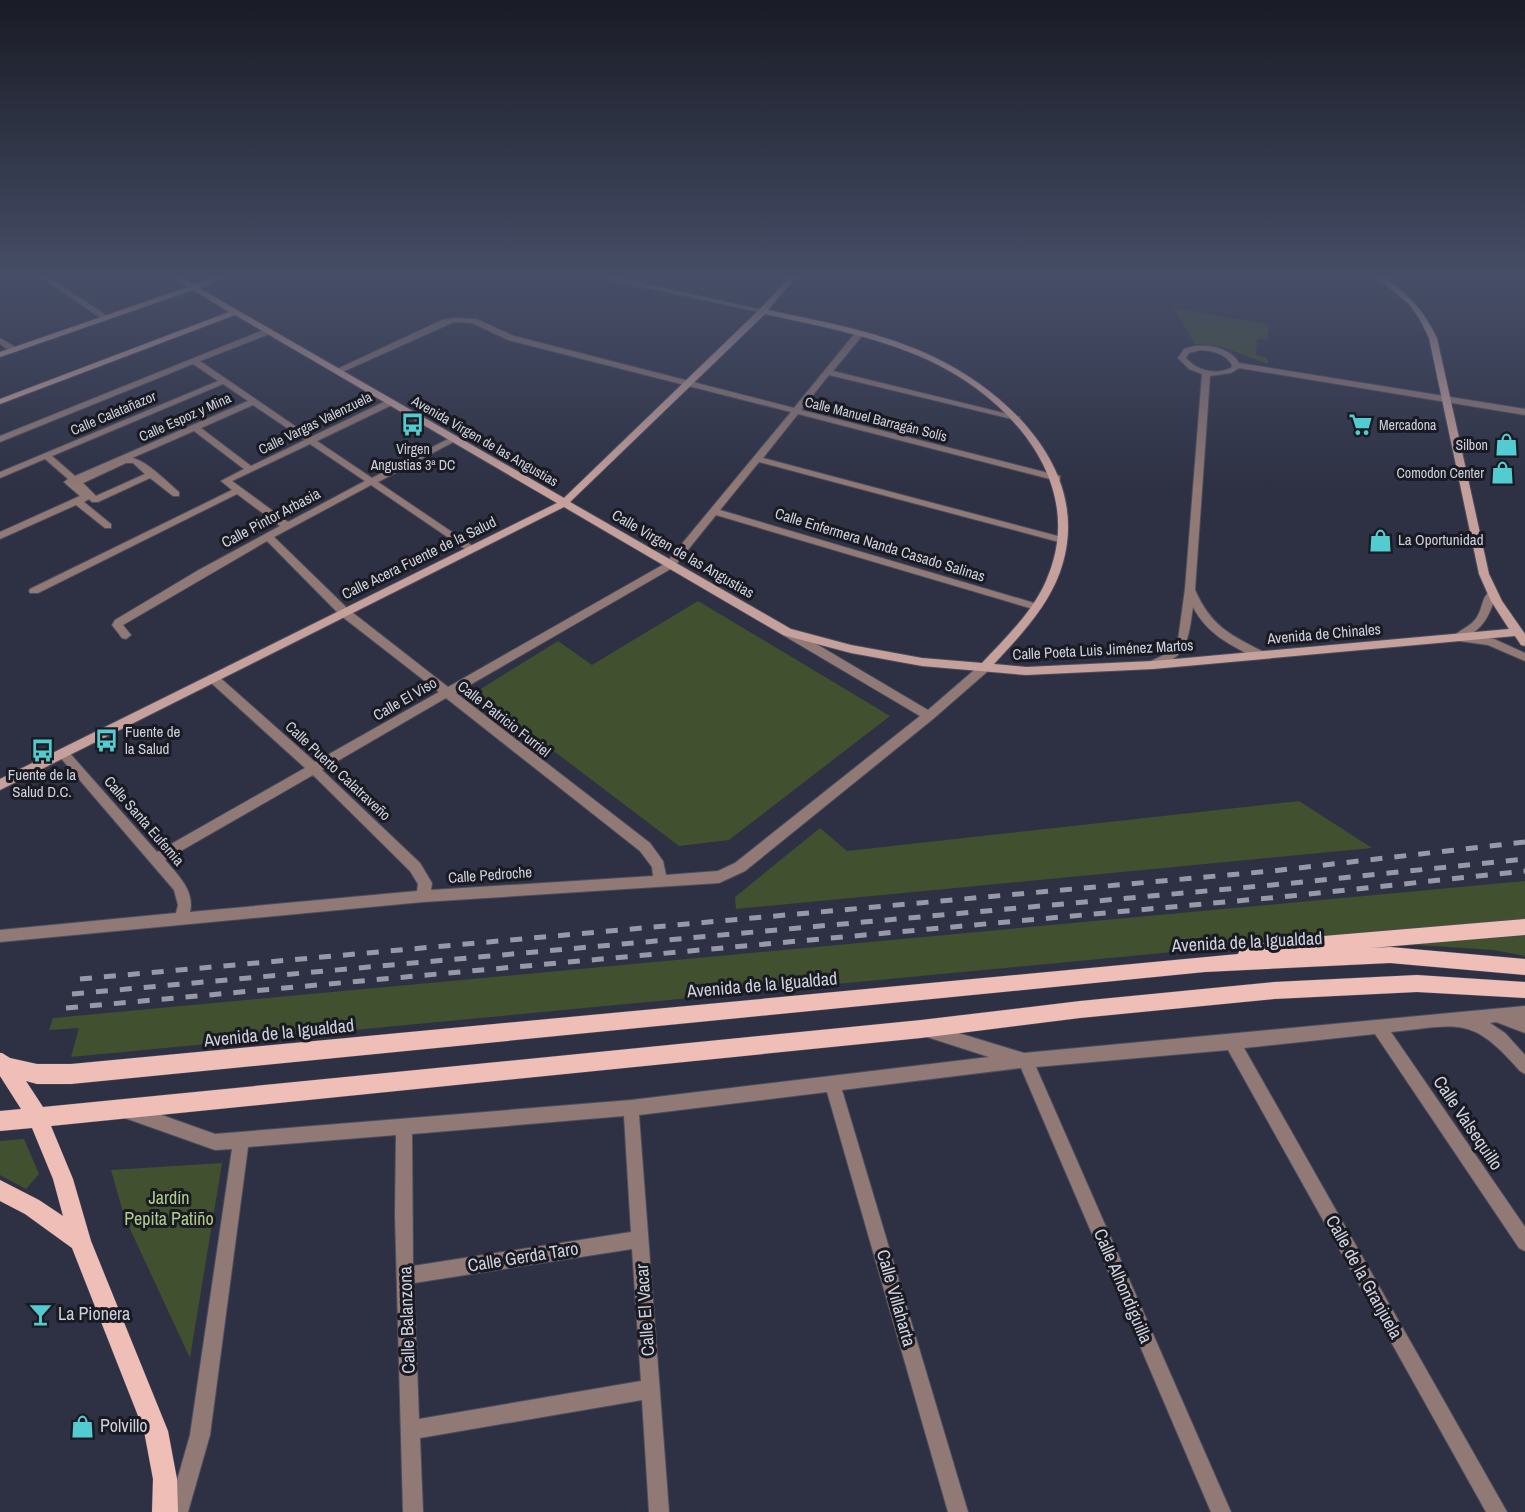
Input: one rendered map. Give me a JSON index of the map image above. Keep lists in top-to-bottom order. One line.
{"streets":{"main road":["Avenida de la Igualdad"],"street":["Calle Calatañazor","Calle Espoz y Mina","Calle Manuel Barragán Solís","Calle Vargas Valenzuela","Avenida Virgen de las Angustias","Calle Pintor Arbasia","Calle Enfermera Nanda Casado Salinas","Calle Virgen de las Angustias","Calle Acera Fuente de la Salud","Avenida de Chinales","Calle Poeta Luis Jiménez Martos","Calle El Viso","Calle Patricio Furriel","Calle Puerto Calatraveño","Calle Santa Eufemia","Calle Pedroche","Calle Valsequillo","Calle Gerda Taro","Calle de la Granjuela","Calle Alhondiguilla","Calle Villaharta","Calle El Vacar","Calle Balanzona"]},"crossings":[["Calle Manuel Barragán Solís","Avenida Virgen de las Angustias"],["Calle Manuel Barragán Solís","Calle Acera Fuente de la Salud"],["Calle Vargas Valenzuela","Avenida Virgen de las Angustias"],["Avenida Virgen de las Angustias","Calle Pintor Arbasia"],["Avenida Virgen de las Angustias","Calle Virgen de las Angustias"],["Avenida Virgen de las Angustias","Calle Acera Fuente de la Salud"],["Calle Pintor Arbasia","Calle Patricio Furriel"],["Calle Virgen de las Angustias","Calle Acera Fuente de la Salud"],["Calle Virgen de las Angustias","Calle Poeta Luis Jiménez Martos"],["Calle Virgen de las Angustias","Calle El Viso"],["Calle Virgen de las Angustias","Calle Pedroche"],["Calle Acera Fuente de la Salud","Calle Patricio Furriel"],["Calle Acera Fuente de la Salud","Calle Puerto Calatraveño"],["Calle Acera Fuente de la Salud","Calle Santa Eufemia"],["Avenida de Chinales","Calle Poeta Luis Jiménez Martos"],["Calle El Viso","Calle Patricio Furriel"],["Calle El Viso","Calle Puerto Calatraveño"],["Calle El Viso","Calle Santa Eufemia"],["Calle Patricio Furriel","Calle Pedroche"],["Calle Puerto Calatraveño","Calle Pedroche"],["Calle Santa Eufemia","Calle Pedroche"],["Calle Gerda Taro","Calle El Vacar"],["Calle Gerda Taro","Calle Balanzona"]],"parks":["Jardín Pepita Patiño"],"places":{"bus stop":["Virgen Angustias 3ª DC","Fuente de la Salud","Fuente de la Salud D.C."],"supermarket":["Mercadona"],"shop":["Silbon","Comodon Center","La Oportunidad","Polvillo"],"bar":["La Pionera"]}}
